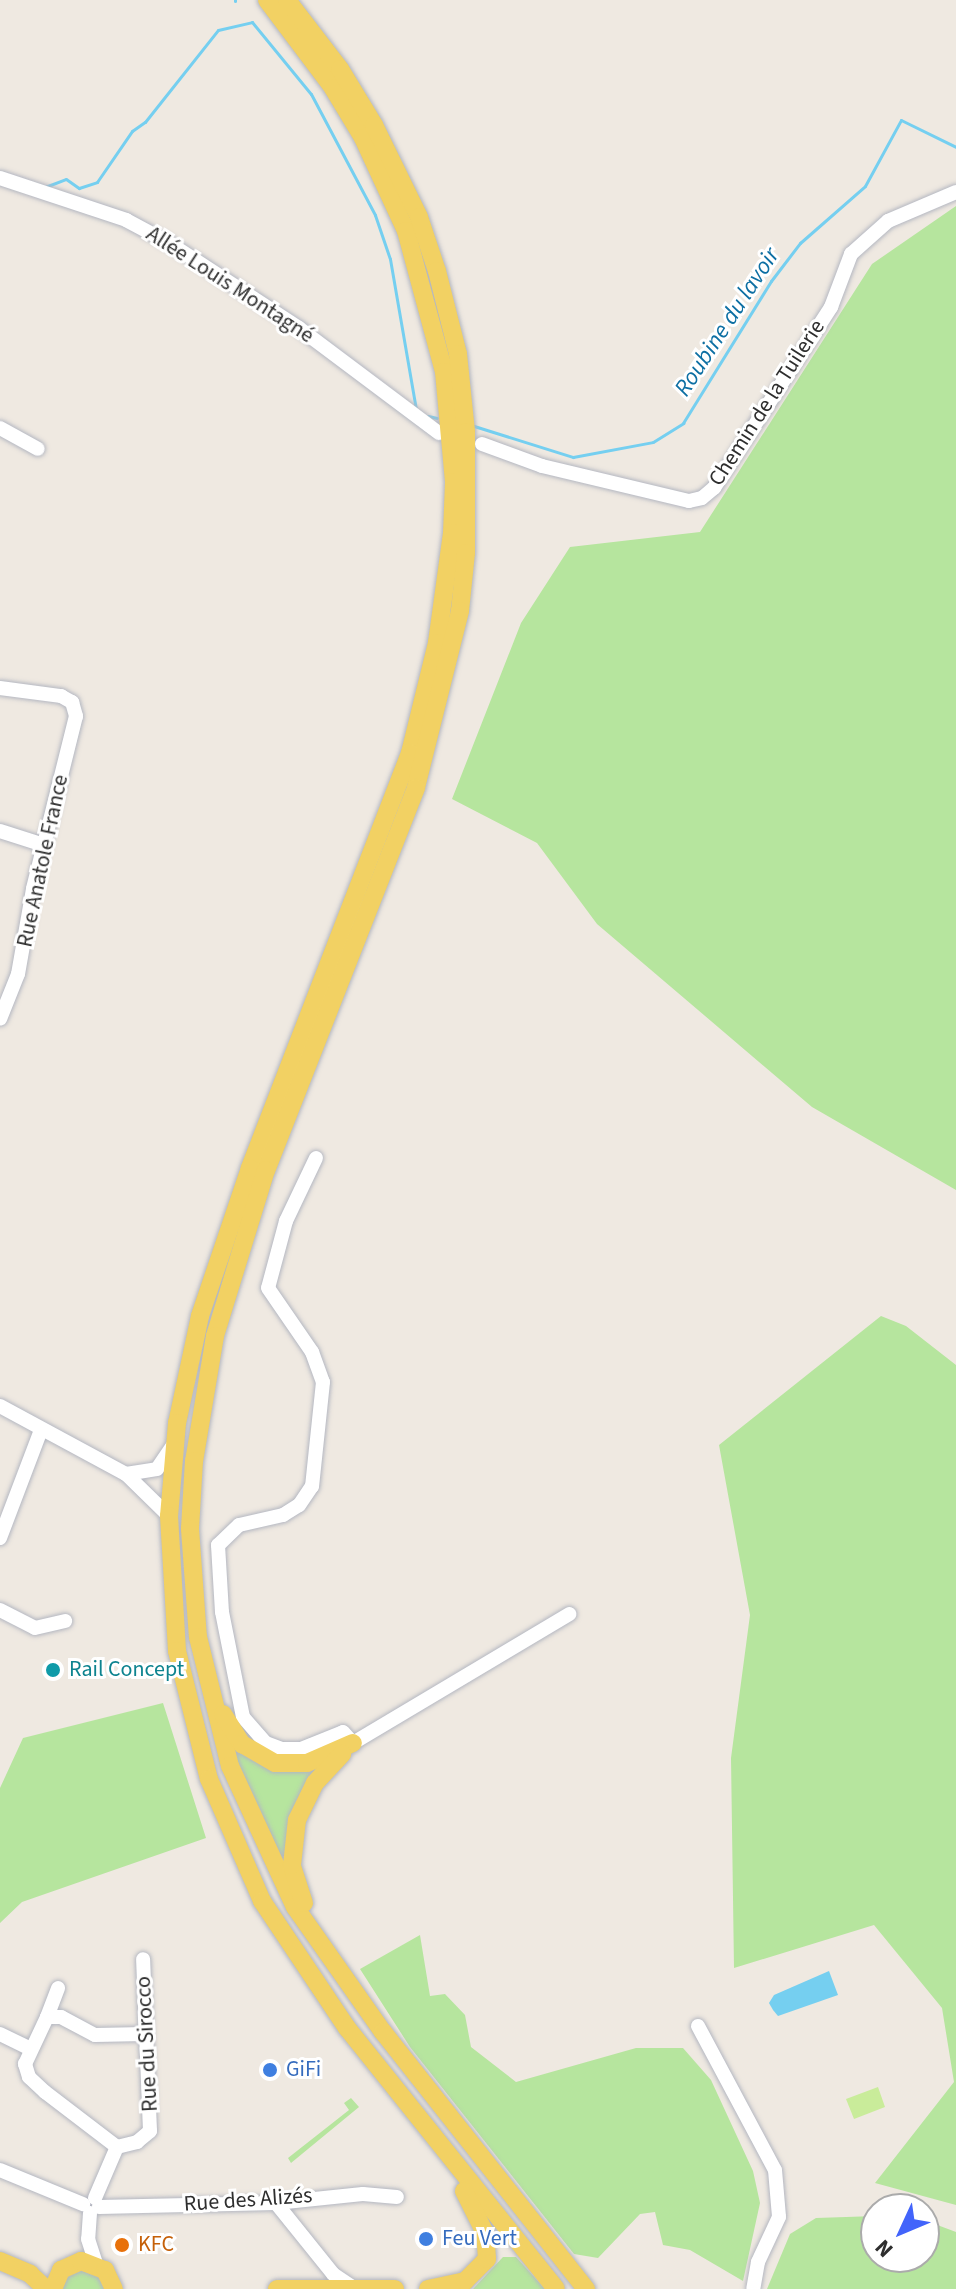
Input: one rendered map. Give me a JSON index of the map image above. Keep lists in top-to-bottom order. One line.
{"streets":{"street":["Allée Louis Montagné","Chemin de la Tuilerie","Rue Anatole France","Rue du Sirocco","Rue des Alizés"]},"water":["Roubine du lavoir"],"places":["Rail Concept","GiFi","Feu Vert","KFC"],"north":"bottom left"}
